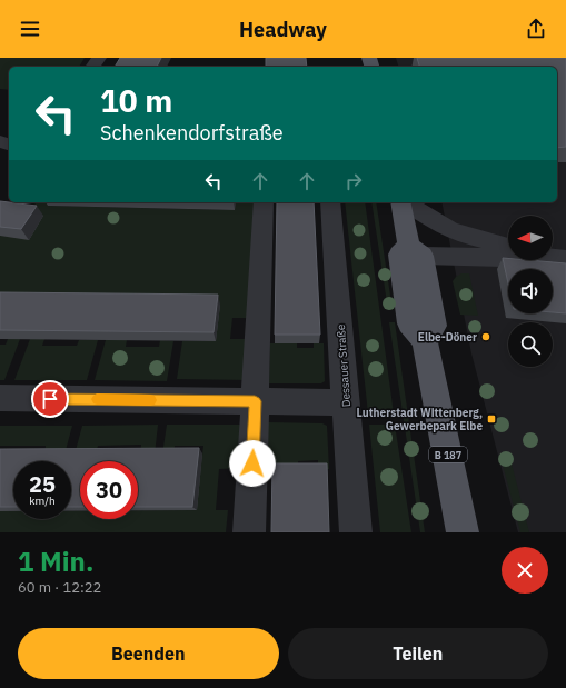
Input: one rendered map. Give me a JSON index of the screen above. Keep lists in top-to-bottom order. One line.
{"streets":{"main road":["B 187"],"street":["Dessauer Straße"]},"places":{"other":["Elbe-Döner"],"transit":["Lutherstadt Wittenberg, Gewerbepark Elbe"]},"north":"left","page":{"header":"Headway","turn":["10 m","Schenkendorfstraße"],"speed":"25 km/h","limit":"30","heading":["1 Min.","60 m · 12:22"],"buttons":["Beenden","Teilen"]}}
